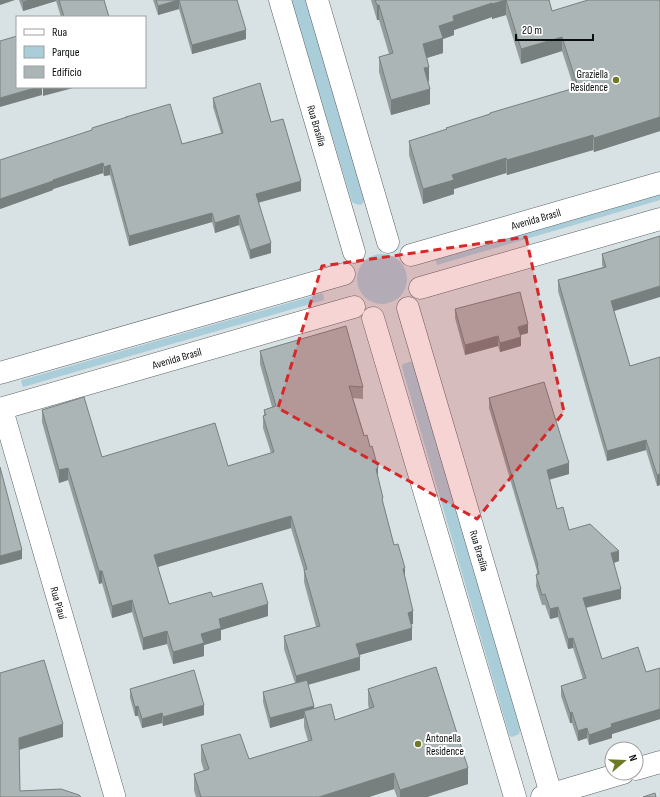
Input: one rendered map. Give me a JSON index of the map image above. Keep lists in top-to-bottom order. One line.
{"streets":{"street":["Rua Brasília","Avenida Brasil","Rua Piauí"]},"crossings":[["Rua Brasília","Avenida Brasil"],["Avenida Brasil","Rua Piauí"]],"places":["Graziella Residence","Antonella Residence"],"legend":["Rua","Parque","Edifício"],"scale_bar":"20 m","north":"right"}
